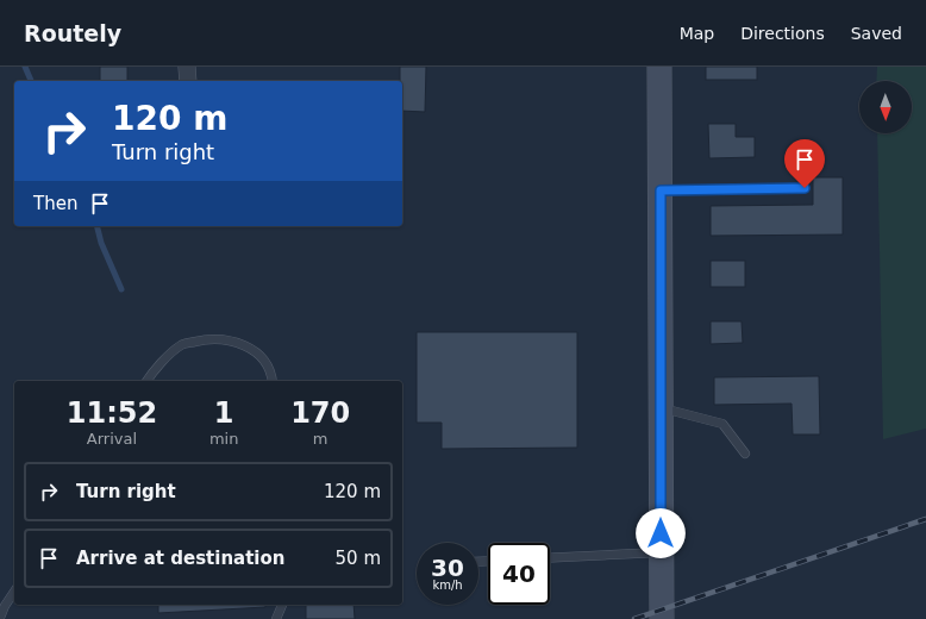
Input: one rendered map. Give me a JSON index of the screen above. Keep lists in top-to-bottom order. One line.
{"north":"bottom","page":{"header":"Routely","nav":["Map","Directions","Saved"],"turn":["120 m","Turn right"],"then":"Then","eta":["11:52","Arrival","1","min","170","m"],"list":[{"name":"Turn right","value":"120 m"},{"name":"Arrive at destination","value":"50 m"}],"speed":"30 km/h","limit":"40"}}
